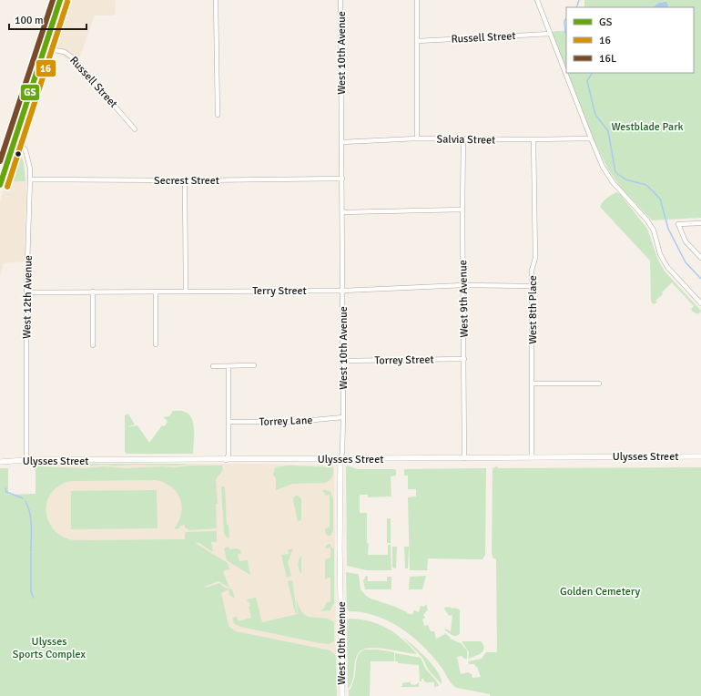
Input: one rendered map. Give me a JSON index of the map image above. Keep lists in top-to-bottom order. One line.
{"streets":{"street":["Russell Street","West 10th Avenue","Salvia Street","Secrest Street","Terry Street","West 12th Avenue","West 9th Avenue","West 8th Place","Torrey Street","Torrey Lane","Ulysses Street"]},"crossings":[["West 10th Avenue","Salvia Street"],["West 10th Avenue","Secrest Street"],["West 10th Avenue","Terry Street"],["West 10th Avenue","Torrey Street"],["West 10th Avenue","Torrey Lane"],["West 10th Avenue","Ulysses Street"],["Salvia Street","West 9th Avenue"],["Salvia Street","West 8th Place"],["Secrest Street","West 12th Avenue"],["Terry Street","West 12th Avenue"],["Terry Street","West 9th Avenue"],["Terry Street","West 8th Place"],["West 12th Avenue","Ulysses Street"],["West 9th Avenue","Torrey Street"],["West 9th Avenue","Ulysses Street"],["West 8th Place","Ulysses Street"]],"parks":["Westblade Park","Golden Cemetery","Ulysses Sports Complex"],"lines":["transit line GS","transit line 16L","transit line 16"],"legend":["GS","16","16L"],"scale_bar":"100 m"}
